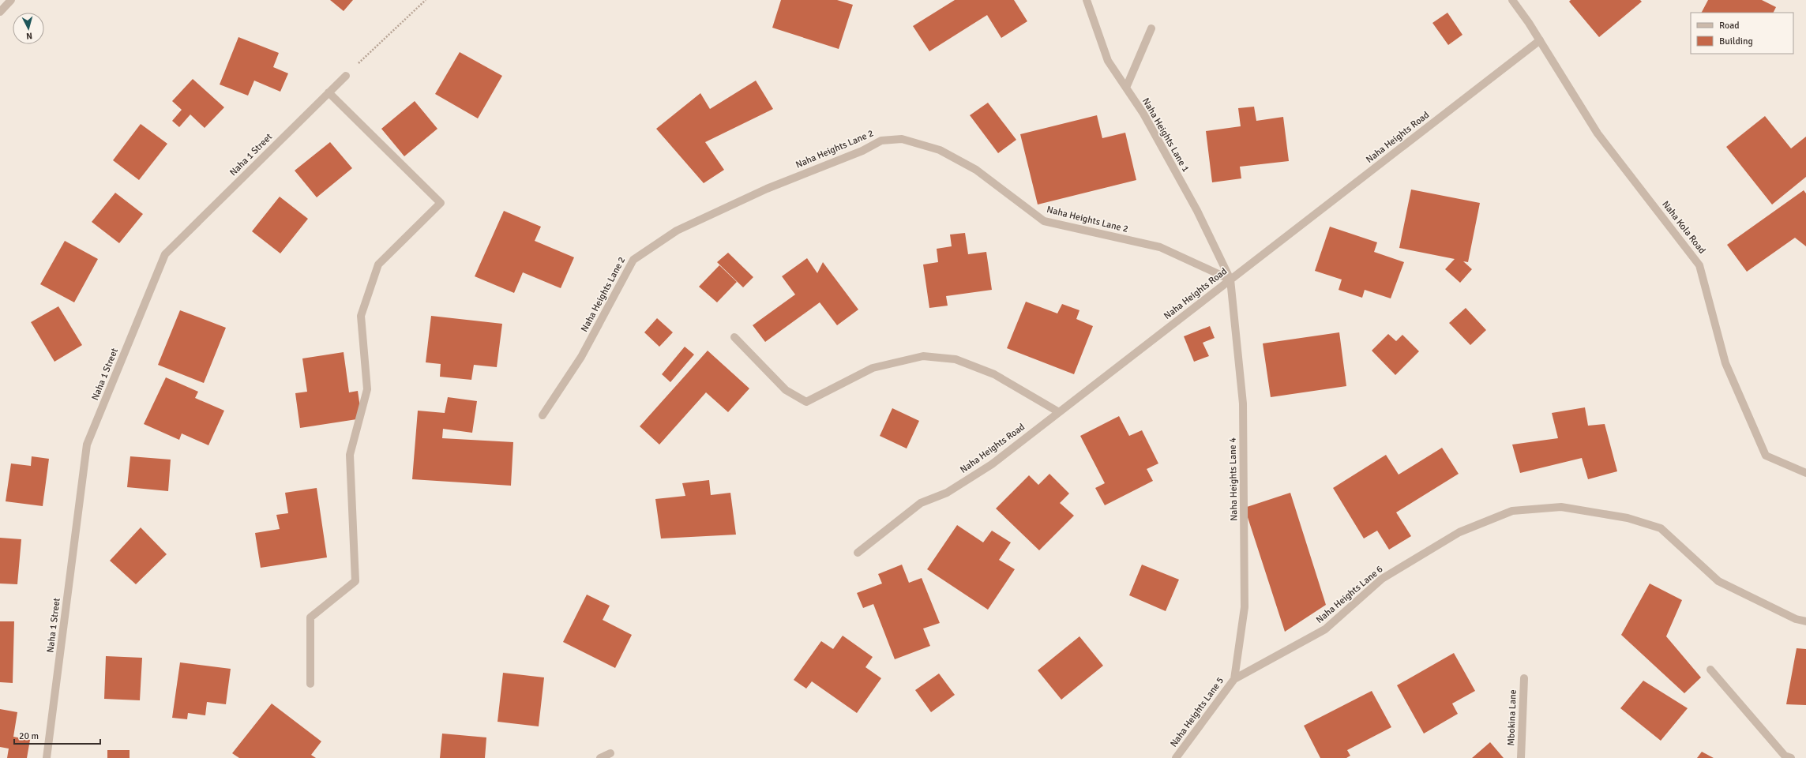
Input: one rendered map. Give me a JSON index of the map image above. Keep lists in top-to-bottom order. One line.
{"streets":{"street":["Naha Heights Lane 1","Naha Heights Road","Naha Heights Lane 2","Naha 1 Street","Naha Kola Road","Naha Heights Lane 4","Naha Heights Lane 6","Naha Heights Lane 5","Mbokina Lane"]},"crossings":[["Naha Heights Lane 1","Naha Heights Road"],["Naha Heights Lane 1","Naha Heights Lane 2"],["Naha Heights Lane 1","Naha Heights Lane 4"],["Naha Heights Road","Naha Heights Lane 2"],["Naha Heights Road","Naha Kola Road"],["Naha Heights Road","Naha Heights Lane 4"],["Naha Heights Lane 2","Naha Heights Lane 4"],["Naha Heights Lane 4","Naha Heights Lane 6"],["Naha Heights Lane 4","Naha Heights Lane 5"],["Naha Heights Lane 6","Naha Heights Lane 5"]],"legend":["Road","Building"],"scale_bar":"20 m","north":"bottom"}
